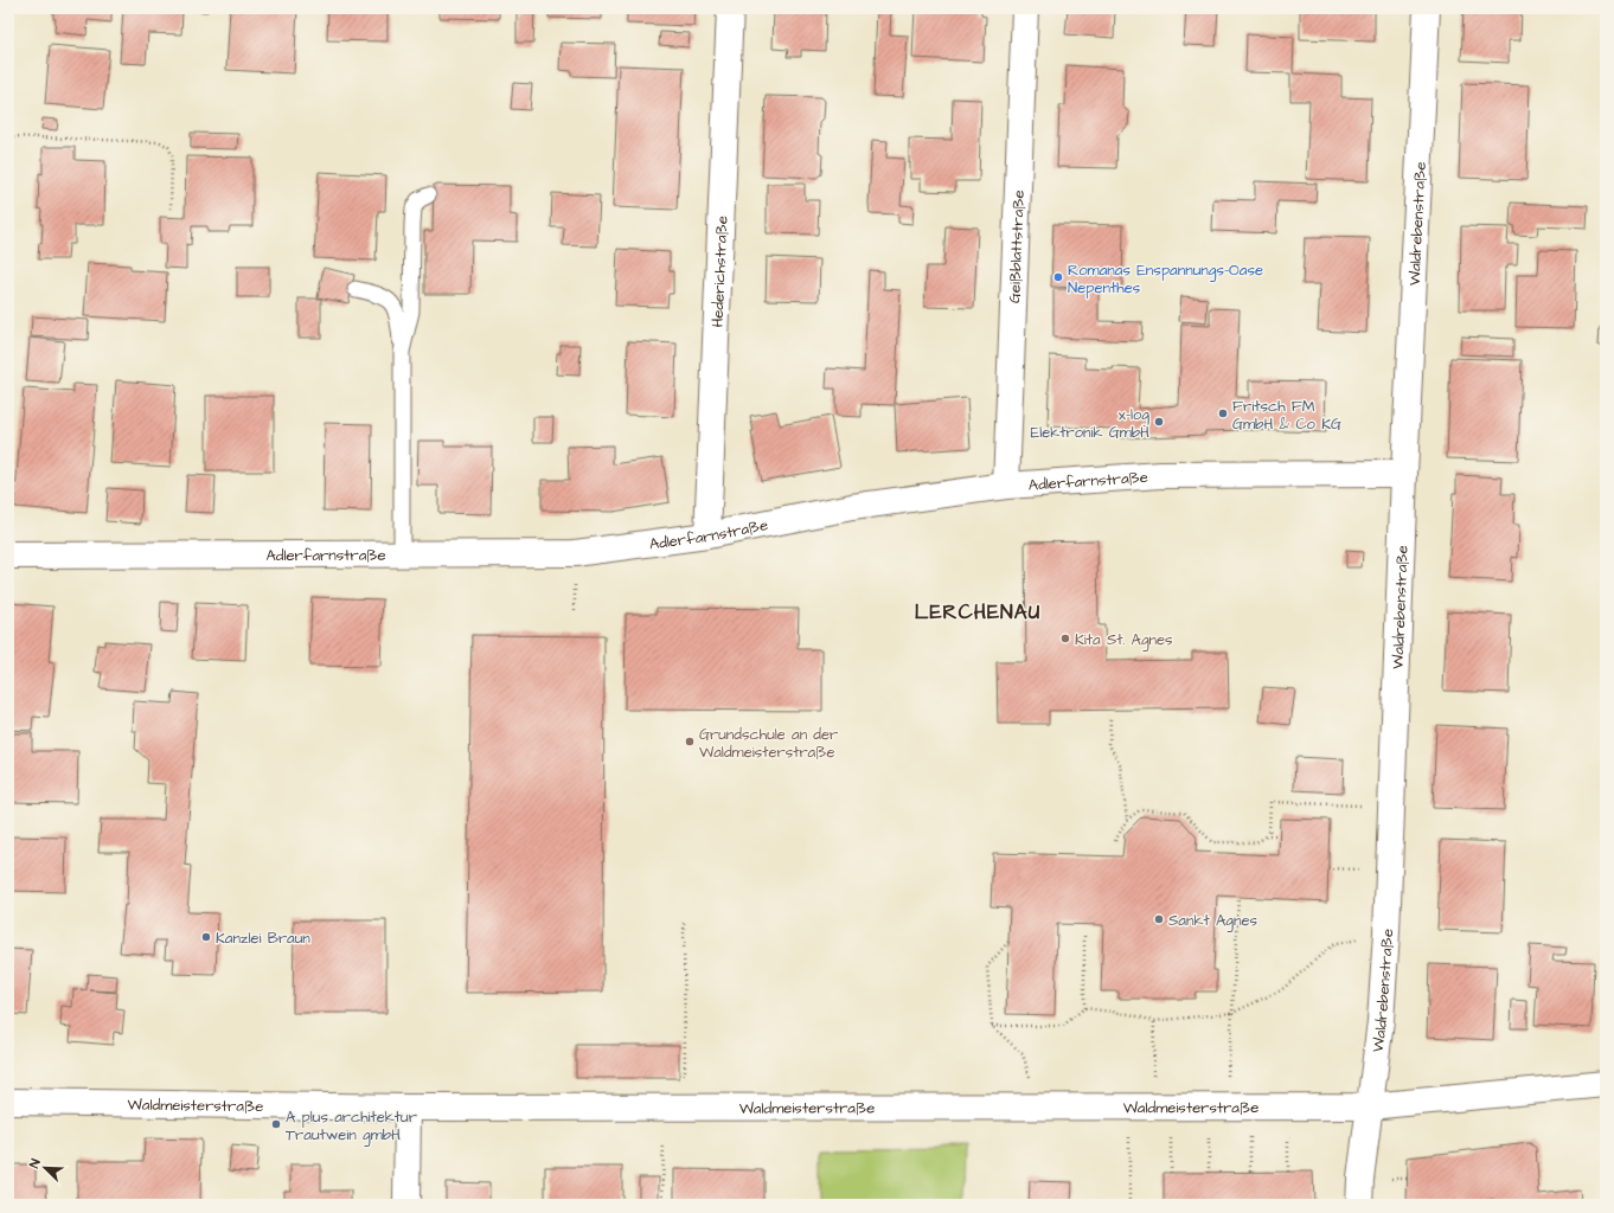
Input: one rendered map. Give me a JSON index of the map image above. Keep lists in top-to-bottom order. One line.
{"streets":{"street":["Waldrebenstraße","Geißblattstraße","Hederichstraße","Adlerfarnstraße","Waldmeisterstraße"]},"crossings":[["Waldrebenstraße","Adlerfarnstraße"],["Waldrebenstraße","Waldmeisterstraße"],["Geißblattstraße","Adlerfarnstraße"],["Hederichstraße","Adlerfarnstraße"]],"districts":["LERCHENAU"],"places":["Romanas Enspannungs-Oase Nepenthes","Fritsch FM GmbH & Co KG","x-log Elektronik GmbH","Kita St. Agnes","Grundschule an der Waldmeisterstraße","Sankt Agnes","Kanzlei Braun","A plus architektur Trautwein gmbH"],"north":"top left"}
